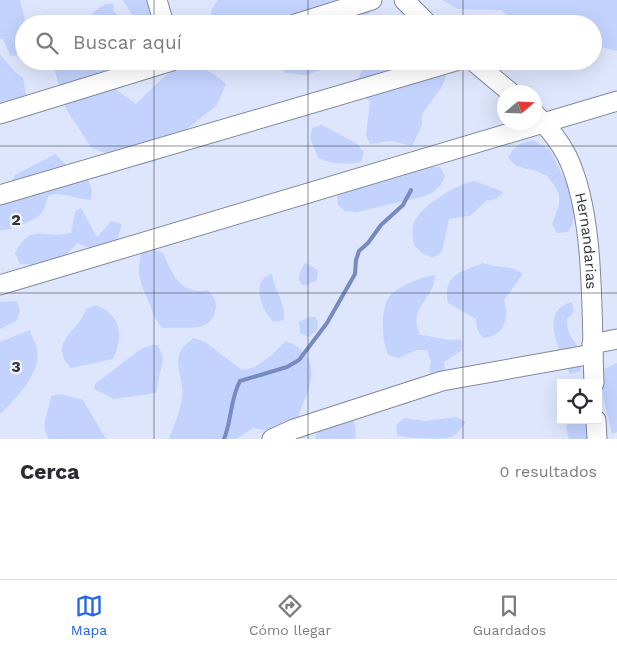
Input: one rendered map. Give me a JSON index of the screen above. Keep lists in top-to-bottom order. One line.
{"streets":{"street":["Hernandarias"]},"north":"right","page":{"search":"Buscar aquí","heading":["Cerca","0 resultados"],"nav":["Mapa","Cómo llegar","Guardados"]},"grid":{"rows":["2","3"]}}
